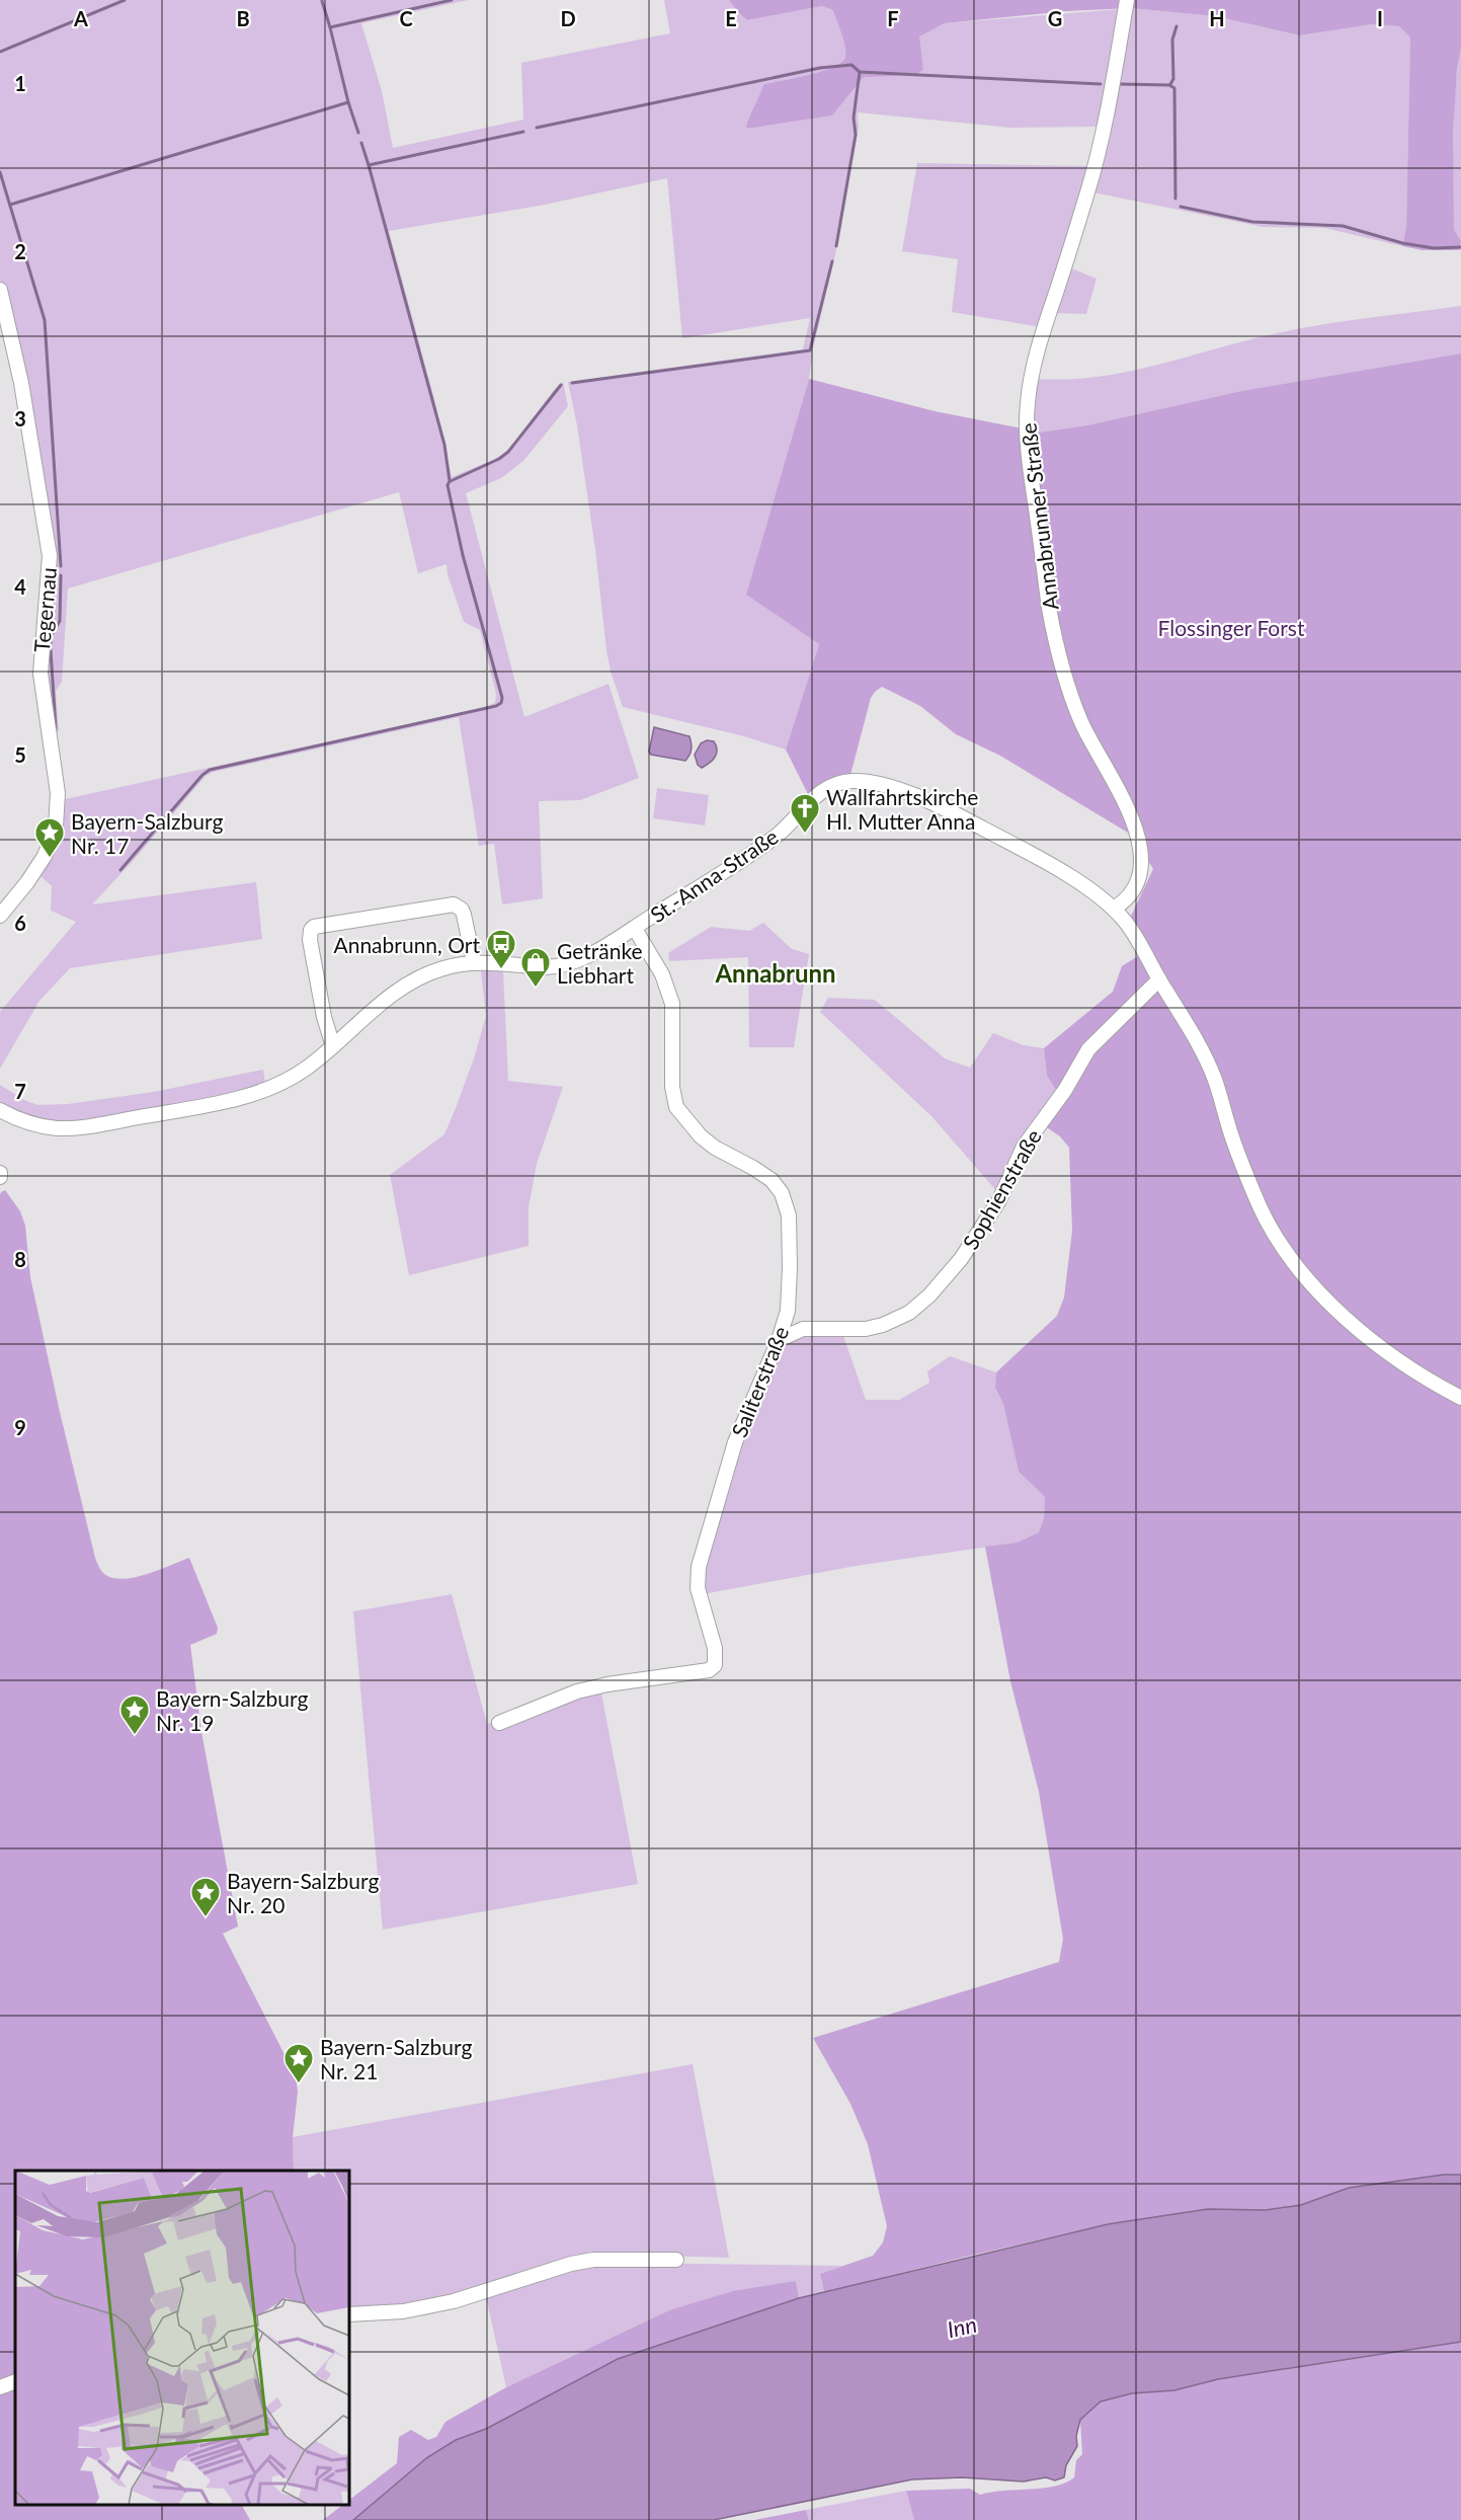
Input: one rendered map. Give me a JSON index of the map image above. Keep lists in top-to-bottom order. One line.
{"streets":{"street":["Annabrunner Straße","Tegernau","St.-Anna-Straße","Sophienstraße","Saliterstraße"]},"crossings":[["Annabrunner Straße","St.-Anna-Straße"],["St.-Anna-Straße","Sophienstraße"],["St.-Anna-Straße","Saliterstraße"],["Sophienstraße","Saliterstraße"]],"districts":["Annabrunn"],"water":["Inn"],"parks":["Flossinger Forst"],"places":{"church":["Wallfahrtskirche Hl. Mutter Anna"],"place":["Bayern-Salzburg Nr. 17","Bayern-Salzburg Nr. 19","Bayern-Salzburg Nr. 20","Bayern-Salzburg Nr. 21"],"bus stop":["Annabrunn, Ort"],"shop":["Getränke Liebhart"]},"grid":{"columns":["A","B","C","D","E","F","G","H","I"],"rows":["1","2","3","4","5","6","7","8","9"]}}
